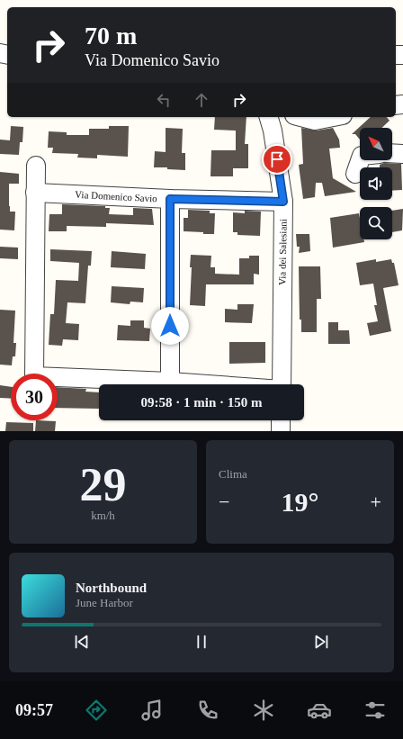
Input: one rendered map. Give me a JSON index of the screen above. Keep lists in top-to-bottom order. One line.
{"streets":{"street":["Via Domenico Savio","Via dei Salesiani"]},"crossings":[["Via Domenico Savio","Via dei Salesiani"]],"north":"top left","page":{"turn":["70 m","Via Domenico Savio"],"limit":"30","trip":"09:58 · 1 min · 150 m","tile":[["29","km/h"],"Clima"],"heat":["−","19°","+"],"song":["Northbound","June Harbor"],"tabs":"09:57"}}
